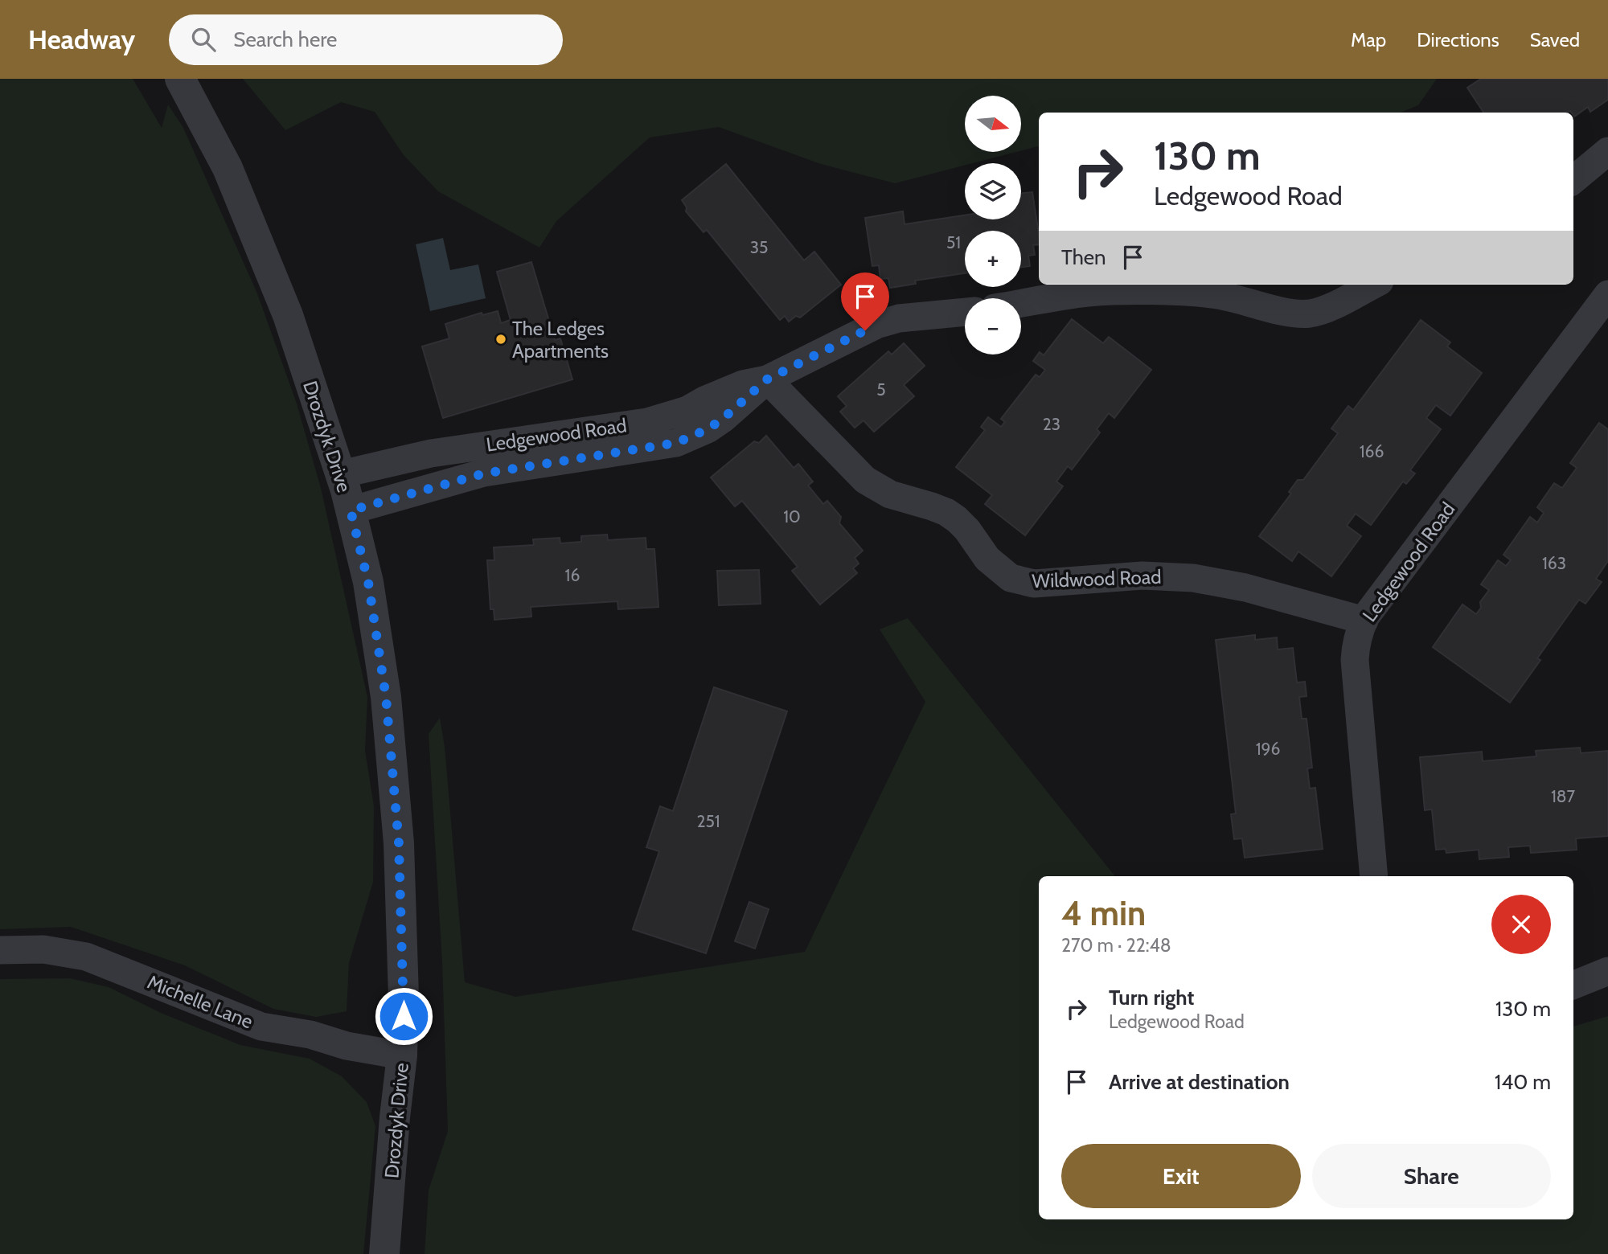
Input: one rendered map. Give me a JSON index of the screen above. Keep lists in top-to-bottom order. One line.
{"streets":{"street":["Ledgewood Road","Drozdyk Drive","Wildwood Road","Michelle Lane"]},"crossings":[["Ledgewood Road","Drozdyk Drive"],["Ledgewood Road","Wildwood Road"],["Drozdyk Drive","Michelle Lane"]],"places":["The Ledges Apartments"],"house_numbers":["51","35","5","23","166","10","163","16","196","187","251"],"north":"right","page":{"header":"Headway","search":"Search here","nav":["Map","Directions","Saved"],"map_buttons":["+","−"],"turn":["130 m","Ledgewood Road"],"then":"Then","heading":["4 min","270 m · 22:48"],"list":[{"name":"Turn right","note":"Ledgewood Road","value":"130 m"},{"name":"Arrive at destination","value":"140 m"}],"buttons":["Exit","Share"]}}
